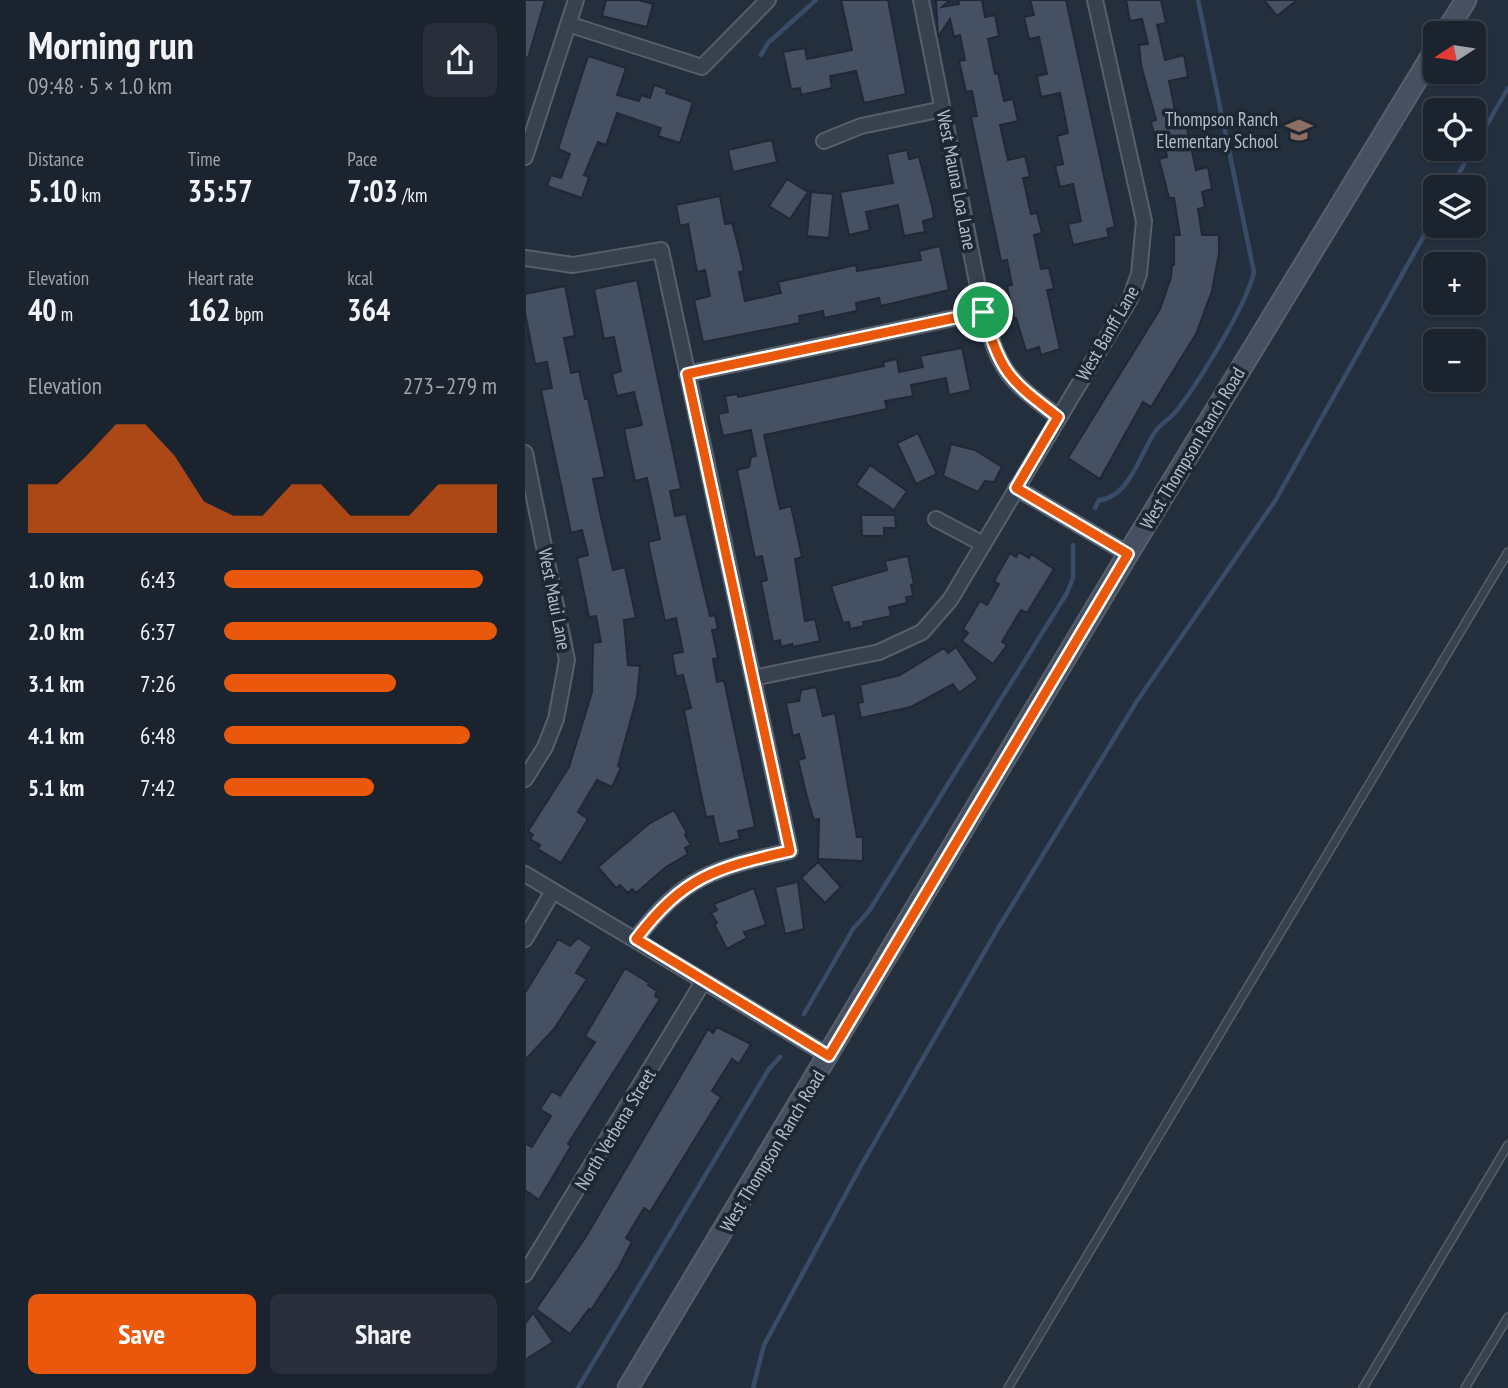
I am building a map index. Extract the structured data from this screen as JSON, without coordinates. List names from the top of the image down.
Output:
{
  "streets": {
    "main road": ["West Thompson Ranch Road"],
    "street": [
      "West Mauna Loa Lane",
      "West Banff Lane",
      "West Maui Lane",
      "North Verbena Street"
    ]
  },
  "crossings": [
    ["West Mauna Loa Lane", "West Banff Lane"]
  ],
  "places": {
    "school or university": ["Thompson Ranch Elementary School"]
  },
  "north": "left",
  "page": {
    "heading": ["Morning run", "09:48 · 5 × 1.0 km"],
    "map_buttons": ["+", "−"],
    "stats": [
      ["Distance", "5.10 km"],
      ["Time", "35:57"],
      ["Pace", "7:03 /km"],
      ["Elevation", "40 m"],
      ["Heart rate", "162 bpm"],
      ["kcal", "364"]
    ],
    "chart": ["Elevation", "273–279 m"],
    "list": [
      {
        "name": "1.0 km",
        "note": "6:43"
      },
      {
        "name": "2.0 km",
        "note": "6:37"
      },
      {
        "name": "3.1 km",
        "note": "7:26"
      },
      {
        "name": "4.1 km",
        "note": "6:48"
      },
      {
        "name": "5.1 km",
        "note": "7:42"
      }
    ],
    "buttons": ["Save", "Share"]
  }
}
